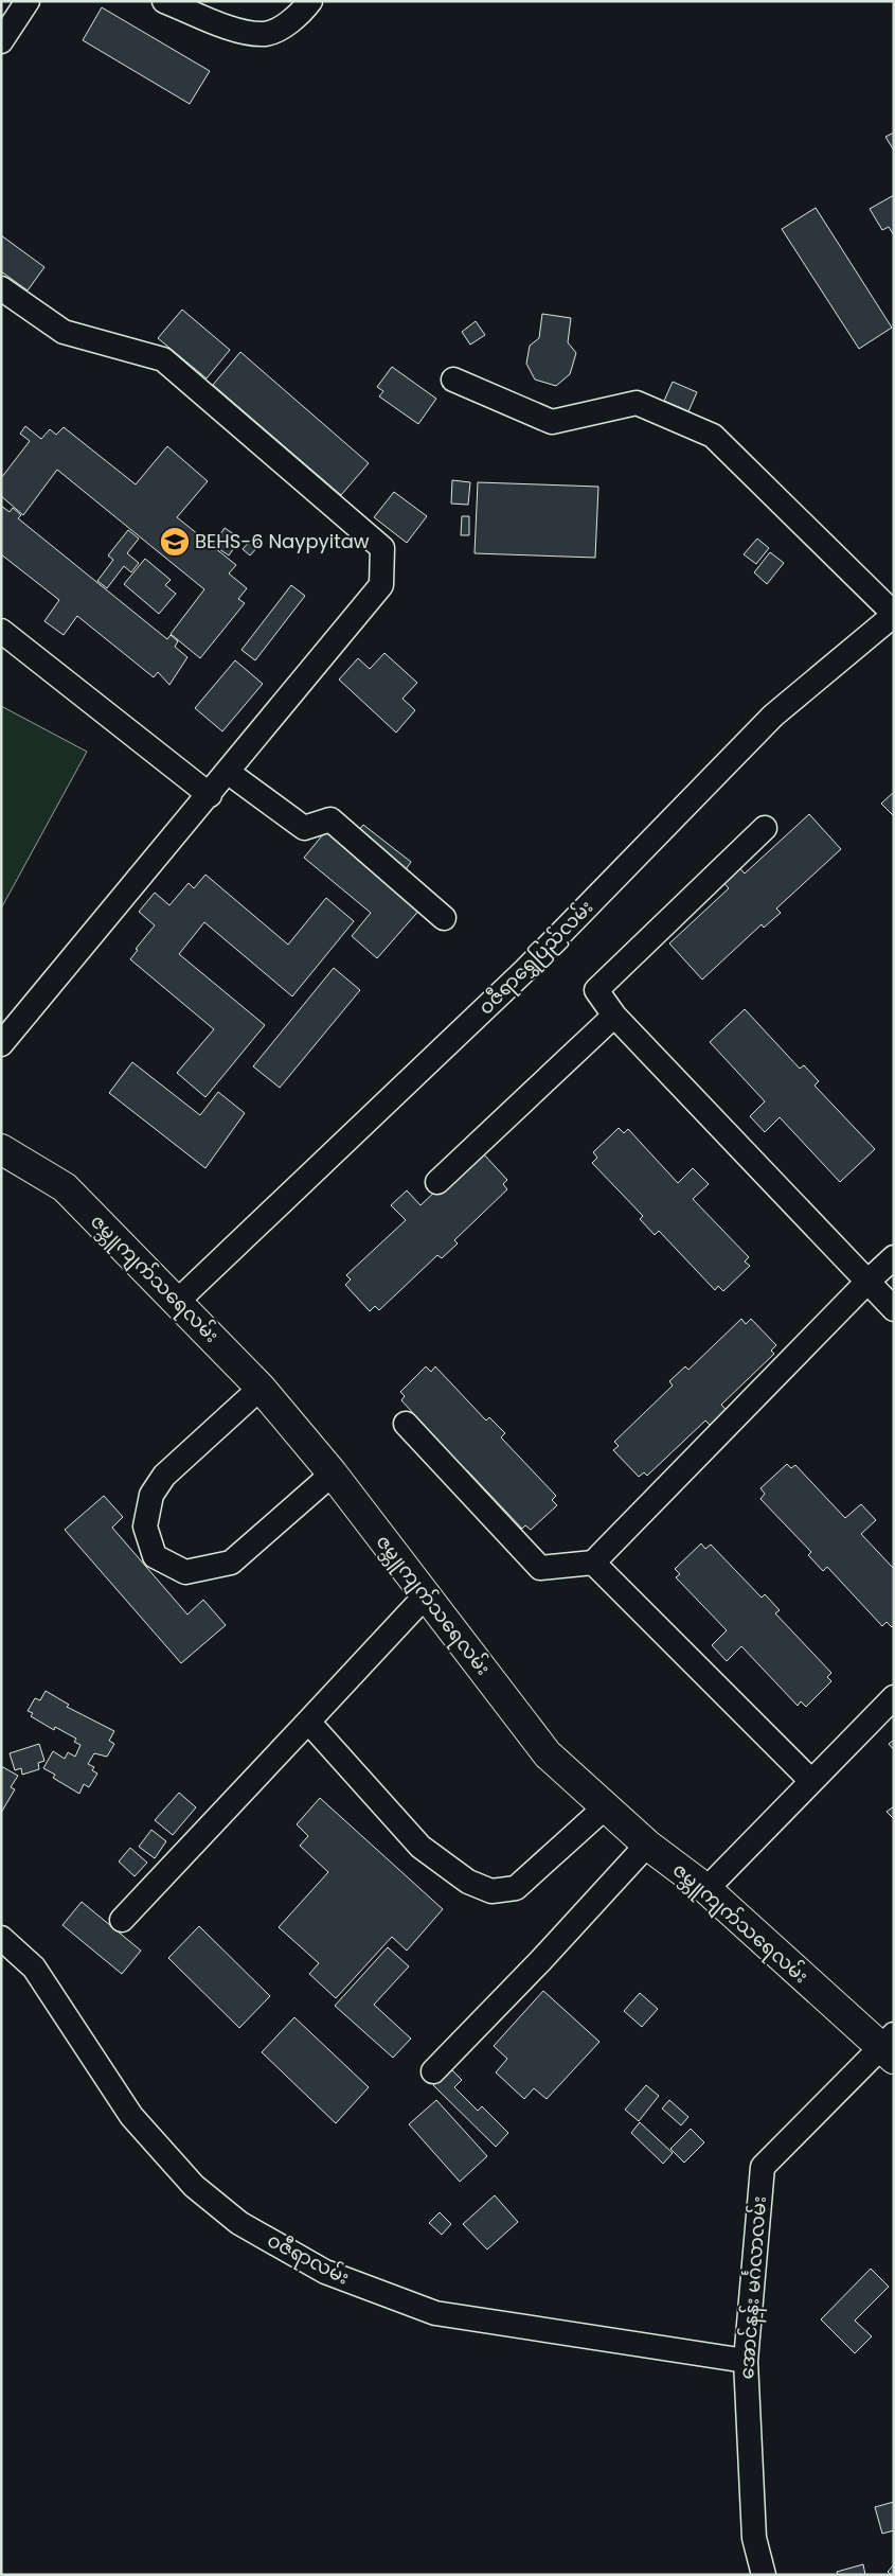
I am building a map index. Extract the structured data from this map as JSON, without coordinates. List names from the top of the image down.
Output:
{
  "streets": {
    "main road": ["ဇမ္ဘူကျက်သရေလမ်း"],
    "street": ["ဝဇီရာရွှေပြည်လမ်း", "ဝဇီရာလမ်း", "အောင်နန်း မင်္ဂလာလမ်း"]
  },
  "crossings": [
    ["ဝဇီရာရွှေပြည်လမ်း", "ဇမ္ဘူကျက်သရေလမ်း"],
    ["ဇမ္ဘူကျက်သရေလမ်း", "အောင်နန်း မင်္ဂလာလမ်း"],
    ["ဝဇီရာလမ်း", "အောင်နန်း မင်္ဂလာလမ်း"]
  ],
  "places": {
    "school or university": ["BEHS-6 Naypyitaw"]
  }
}
